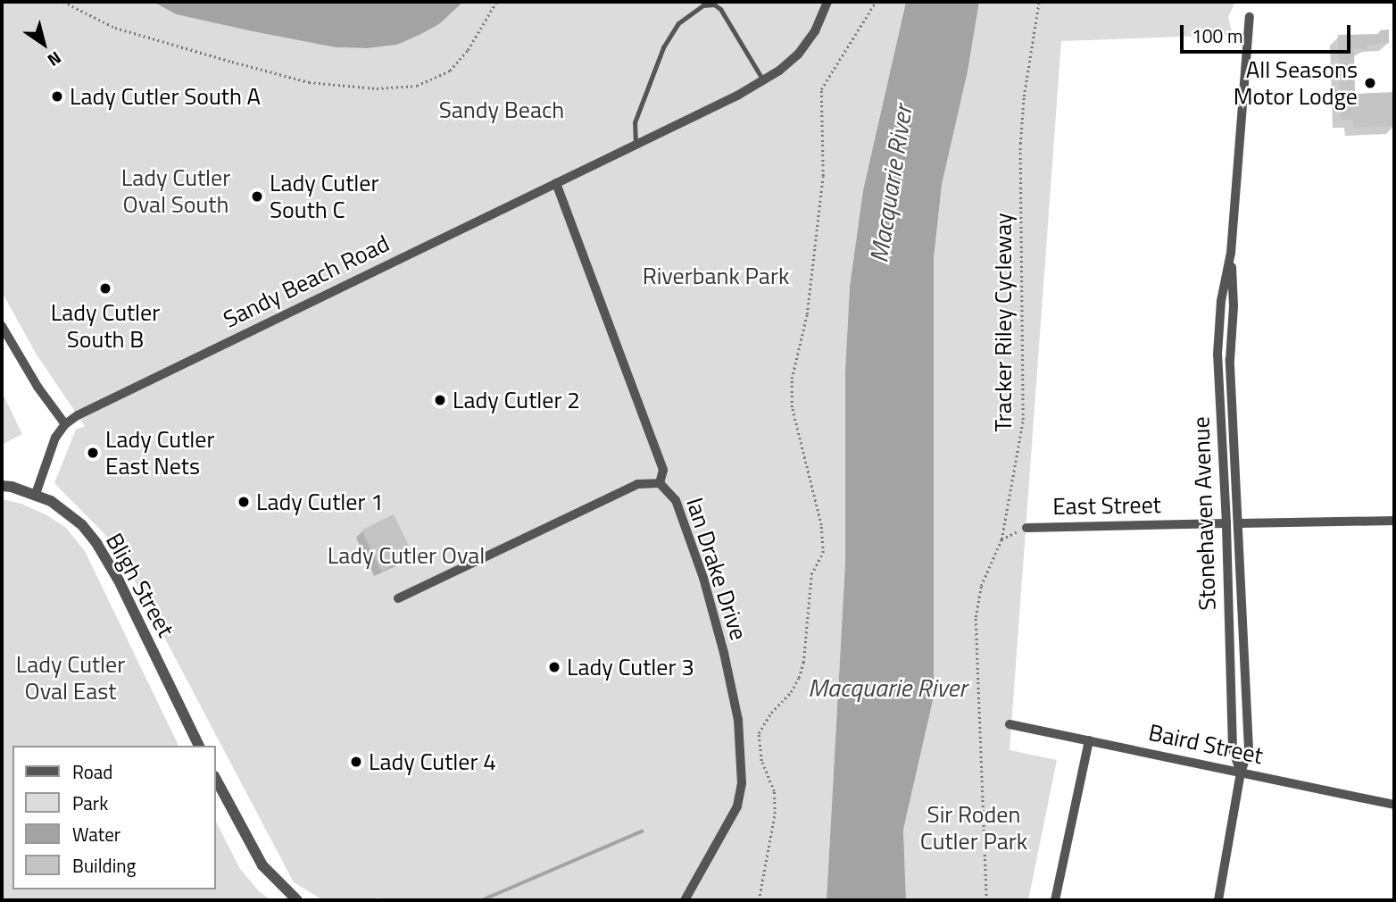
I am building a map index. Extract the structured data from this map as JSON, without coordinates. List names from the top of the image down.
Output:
{
  "streets": {
    "street": [
      "Sandy Beach Road",
      "East Street",
      "Stonehaven Avenue",
      "Ian Drake Drive",
      "Bligh Street",
      "Baird Street"
    ],
    "path": ["Tracker Riley Cycleway"]
  },
  "crossings": [
    ["Sandy Beach Road", "Ian Drake Drive"],
    ["Sandy Beach Road", "Bligh Street"],
    ["East Street", "Stonehaven Avenue"],
    ["Stonehaven Avenue", "Baird Street"]
  ],
  "water": ["Macquarie River"],
  "parks": [
    "Sandy Beach",
    "Lady Cutler Oval South",
    "Riverbank Park",
    "Lady Cutler Oval",
    "Lady Cutler Oval East",
    "Sir Roden Cutler Park"
  ],
  "places": [
    "All Seasons Motor Lodge",
    "Lady Cutler South A",
    "Lady Cutler South C",
    "Lady Cutler South B",
    "Lady Cutler 2",
    "Lady Cutler East Nets",
    "Lady Cutler 1",
    "Lady Cutler 3",
    "Lady Cutler 4"
  ],
  "legend": [
    "Road",
    "Park",
    "Water",
    "Building"
  ],
  "scale_bar": "100 m",
  "north": "bottom right"
}
